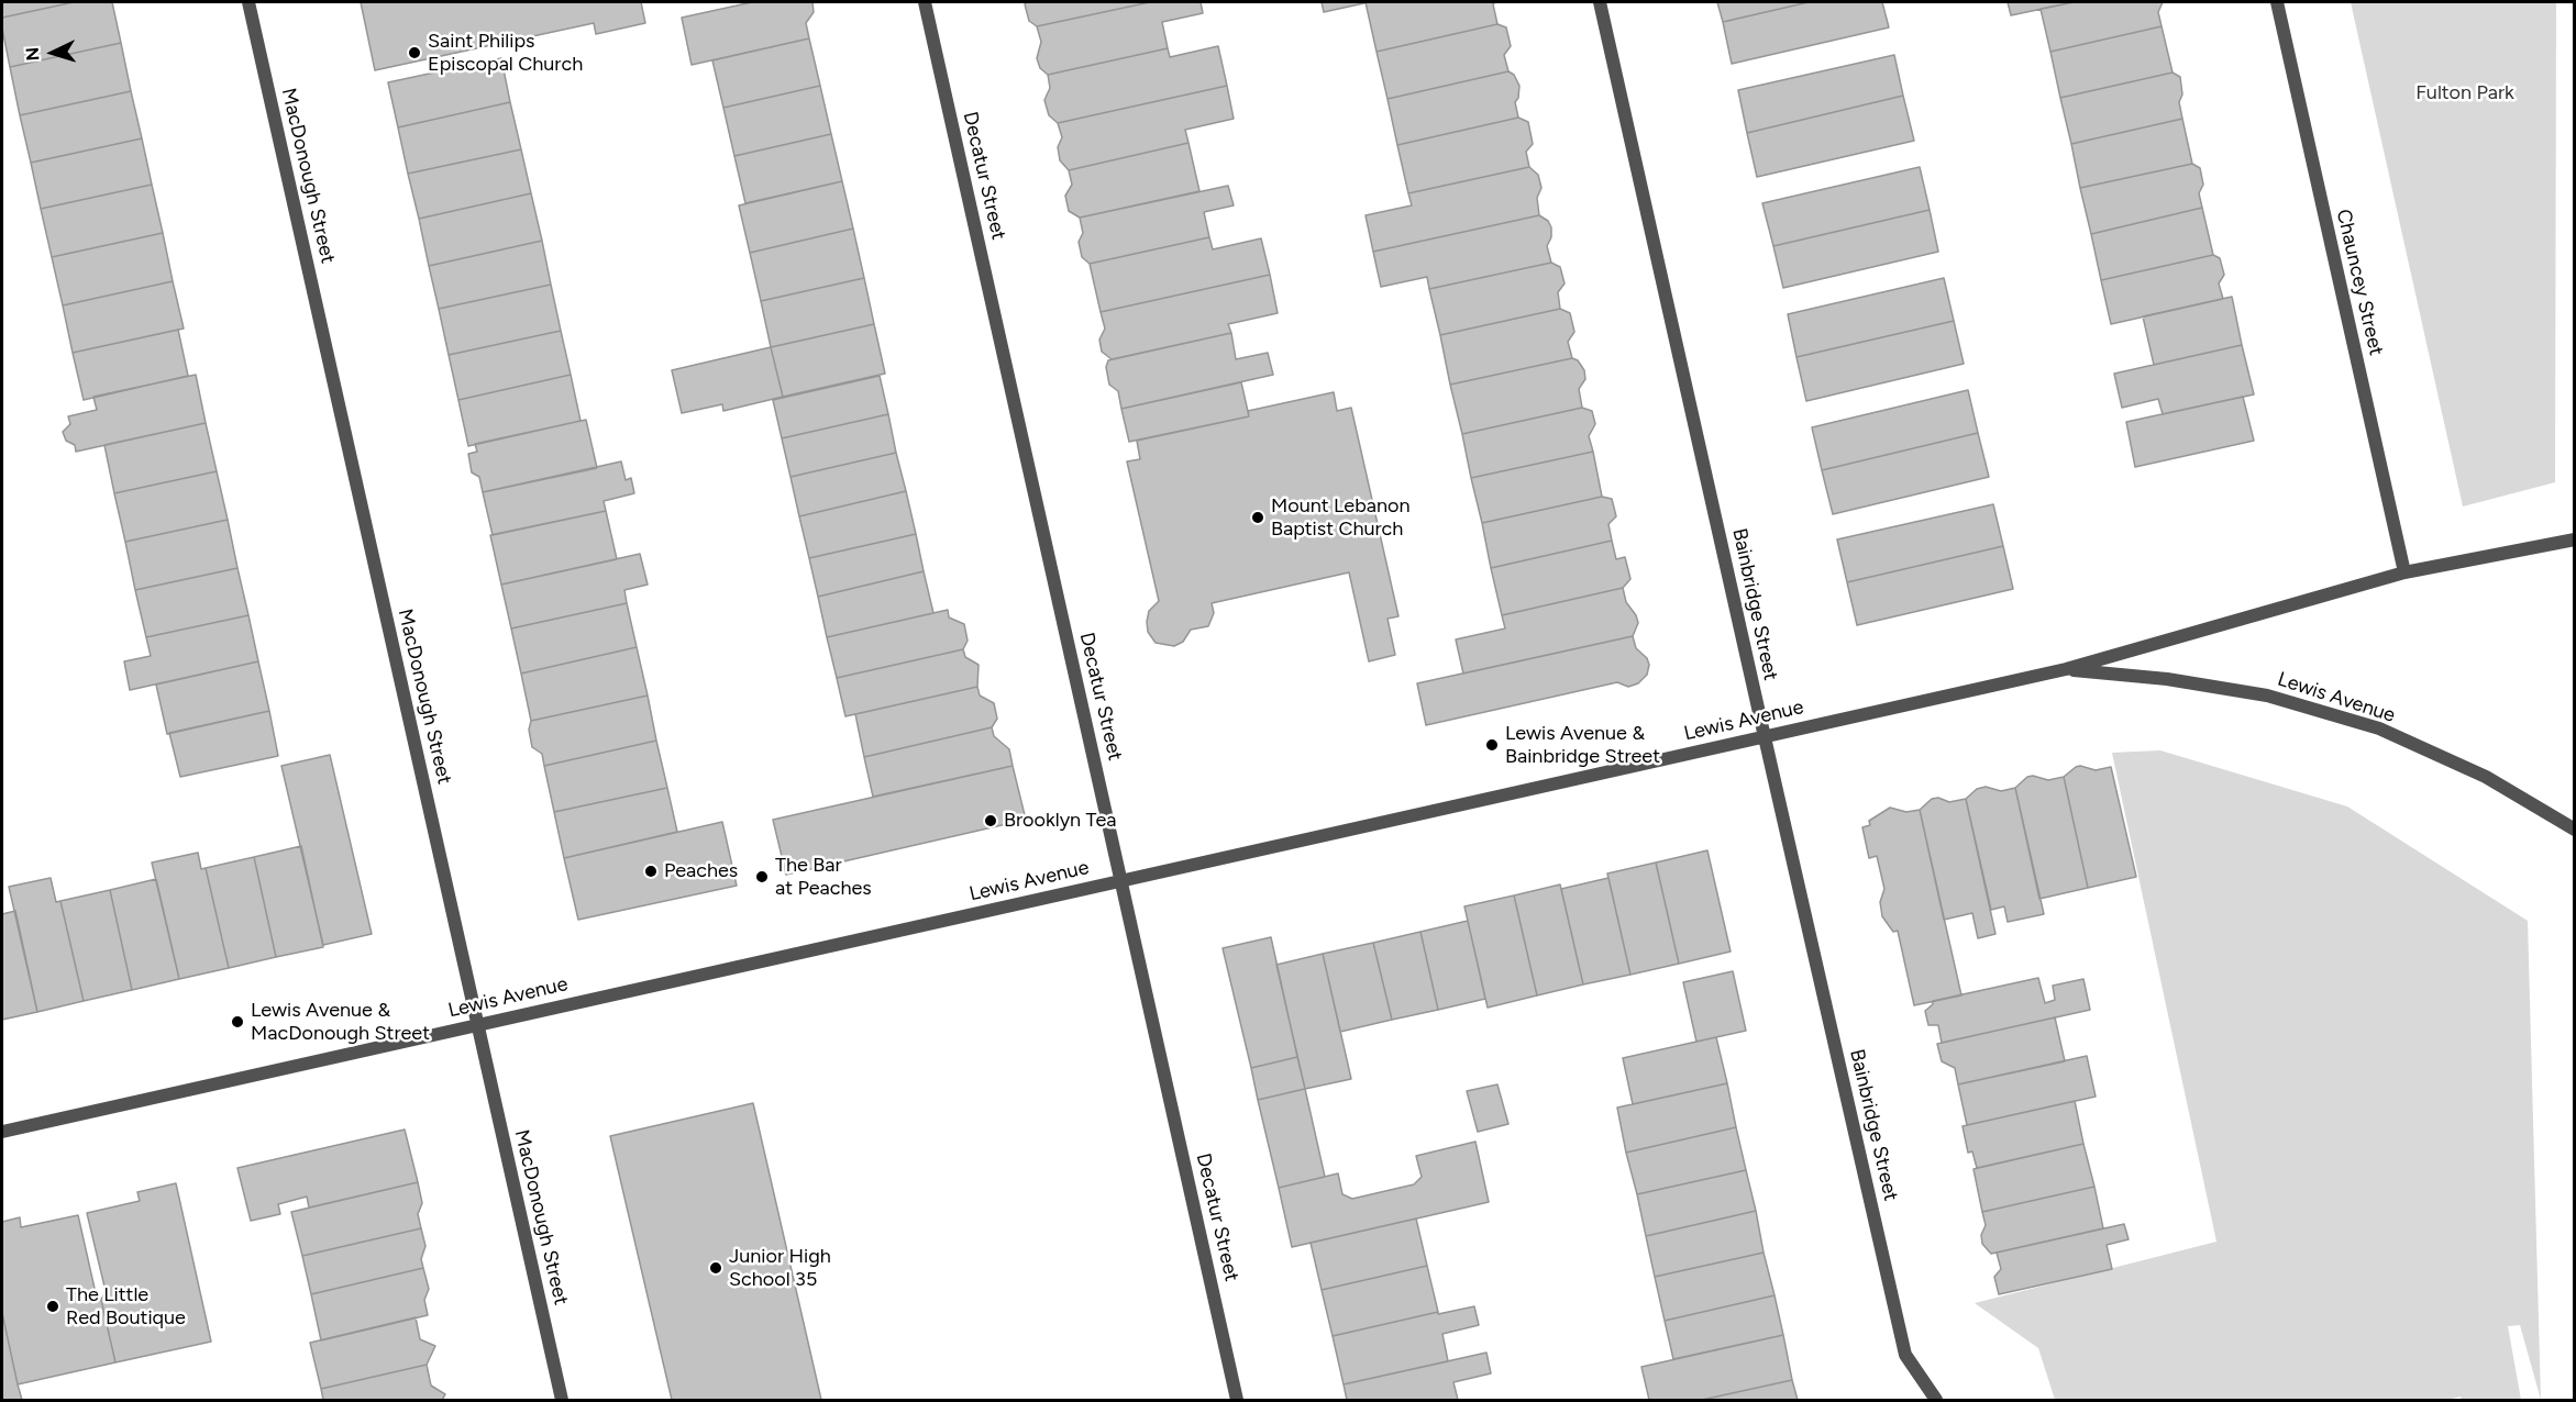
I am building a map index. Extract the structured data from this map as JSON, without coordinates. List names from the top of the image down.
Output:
{
  "streets": {
    "street": [
      "MacDonough Street",
      "Decatur Street",
      "Chauncey Street",
      "Bainbridge Street",
      "Lewis Avenue"
    ]
  },
  "crossings": [
    ["MacDonough Street", "Lewis Avenue"],
    ["Decatur Street", "Lewis Avenue"],
    ["Chauncey Street", "Lewis Avenue"],
    ["Bainbridge Street", "Lewis Avenue"]
  ],
  "parks": ["Fulton Park"],
  "places": [
    "Saint Philips Episcopal Church",
    "Mount Lebanon Baptist Church",
    "Lewis Avenue & Bainbridge Street",
    "Brooklyn Tea",
    "Peaches",
    "The Bar at Peaches",
    "Lewis Avenue & MacDonough Street",
    "Junior High School 35",
    "The Little Red Boutique"
  ],
  "north": "left"
}
